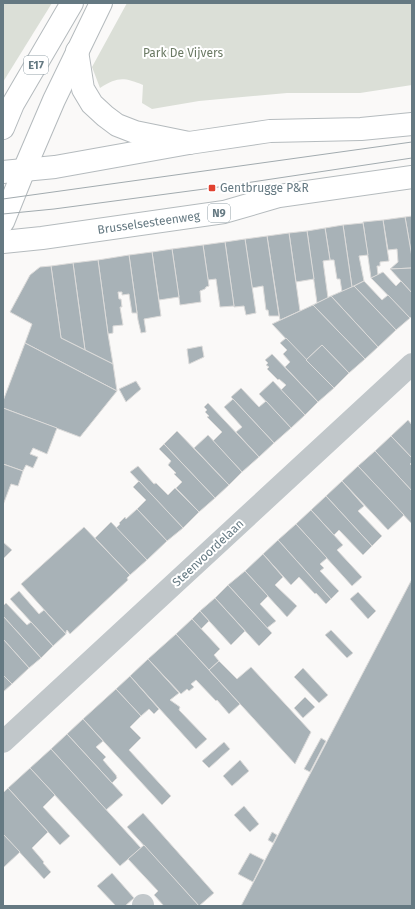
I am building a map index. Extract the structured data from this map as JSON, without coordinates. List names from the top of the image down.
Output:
{
  "streets": {
    "main road": ["E17", "N9", "Brusselsesteenweg"],
    "street": ["Steenvoordelaan"]
  },
  "parks": ["Park De Vijvers"],
  "places": {
    "transit": ["Gentbrugge P&R"]
  }
}
